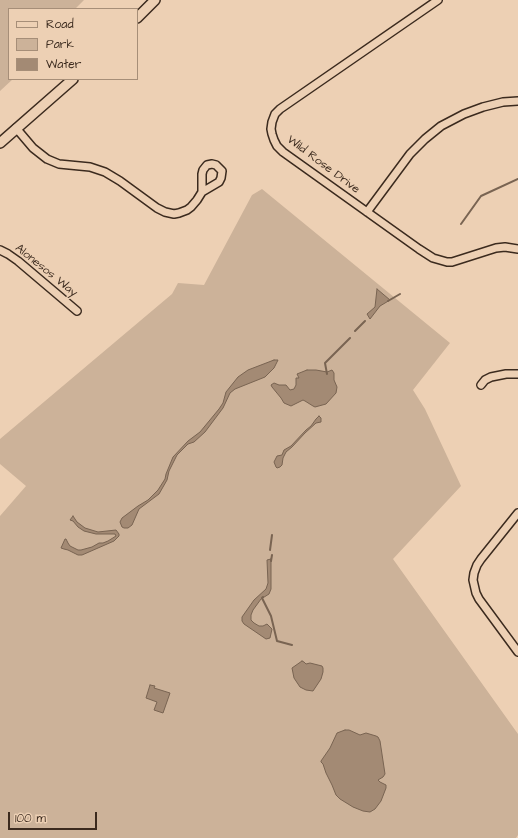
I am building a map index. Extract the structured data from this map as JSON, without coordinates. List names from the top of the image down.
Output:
{
  "streets": {
    "street": ["Wild Rose Drive", "Alonesos Way"]
  },
  "legend": ["Road", "Park", "Water"],
  "scale_bar": "100 m"
}
